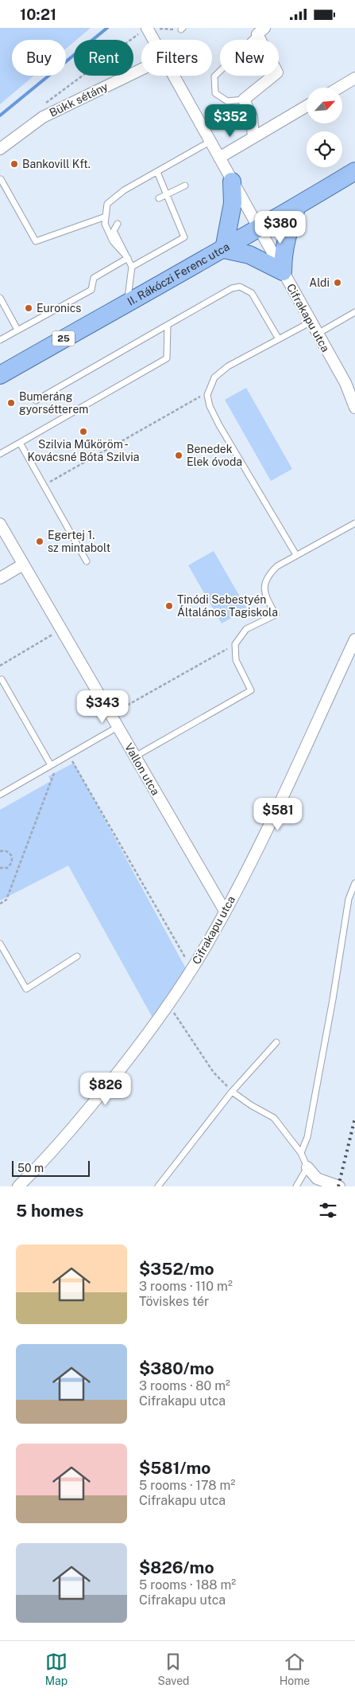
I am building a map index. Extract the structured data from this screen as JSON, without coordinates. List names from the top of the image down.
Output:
{
  "streets": {
    "main road": ["II. Rákóczi Ferenc utca", "25"],
    "street": ["Bükk sétány", "Cifrakapu utca", "Vallon utca"]
  },
  "crossings": [
    ["II. Rákóczi Ferenc utca", "Cifrakapu utca"],
    ["Cifrakapu utca", "Vallon utca"]
  ],
  "places": [
    "Bankovill Kft.",
    "Aldi",
    "Euronics",
    "Bumeráng gyorsétterem",
    "Szilvia Műköröm - Kovácsné Bóta Szilvia",
    "Benedek Elek óvoda",
    "Egertej 1. sz mintabolt",
    "Tinódi Sebestyén Általános Tagiskola"
  ],
  "scale_bar": "50 m",
  "north": "top right",
  "page": {
    "status": "10:21",
    "chip": [
      "Buy",
      "Rent",
      "Filters",
      "New"
    ],
    "price": [
      "$352",
      "$380",
      "$343",
      "$581",
      "$826"
    ],
    "scale": "50 m",
    "heading": "5 homes",
    "list": [
      {
        "name": "$352/mo",
        "note": "3 rooms · 110 m² · Töviskes tér"
      },
      {
        "name": "$380/mo",
        "note": "3 rooms · 80 m² · Cifrakapu utca"
      },
      {
        "name": "$581/mo",
        "note": "5 rooms · 178 m² · Cifrakapu utca"
      },
      {
        "name": "$826/mo",
        "note": "5 rooms · 188 m² · Cifrakapu utca"
      }
    ],
    "tabs": ["Map", "Saved", "Home"]
  }
}
